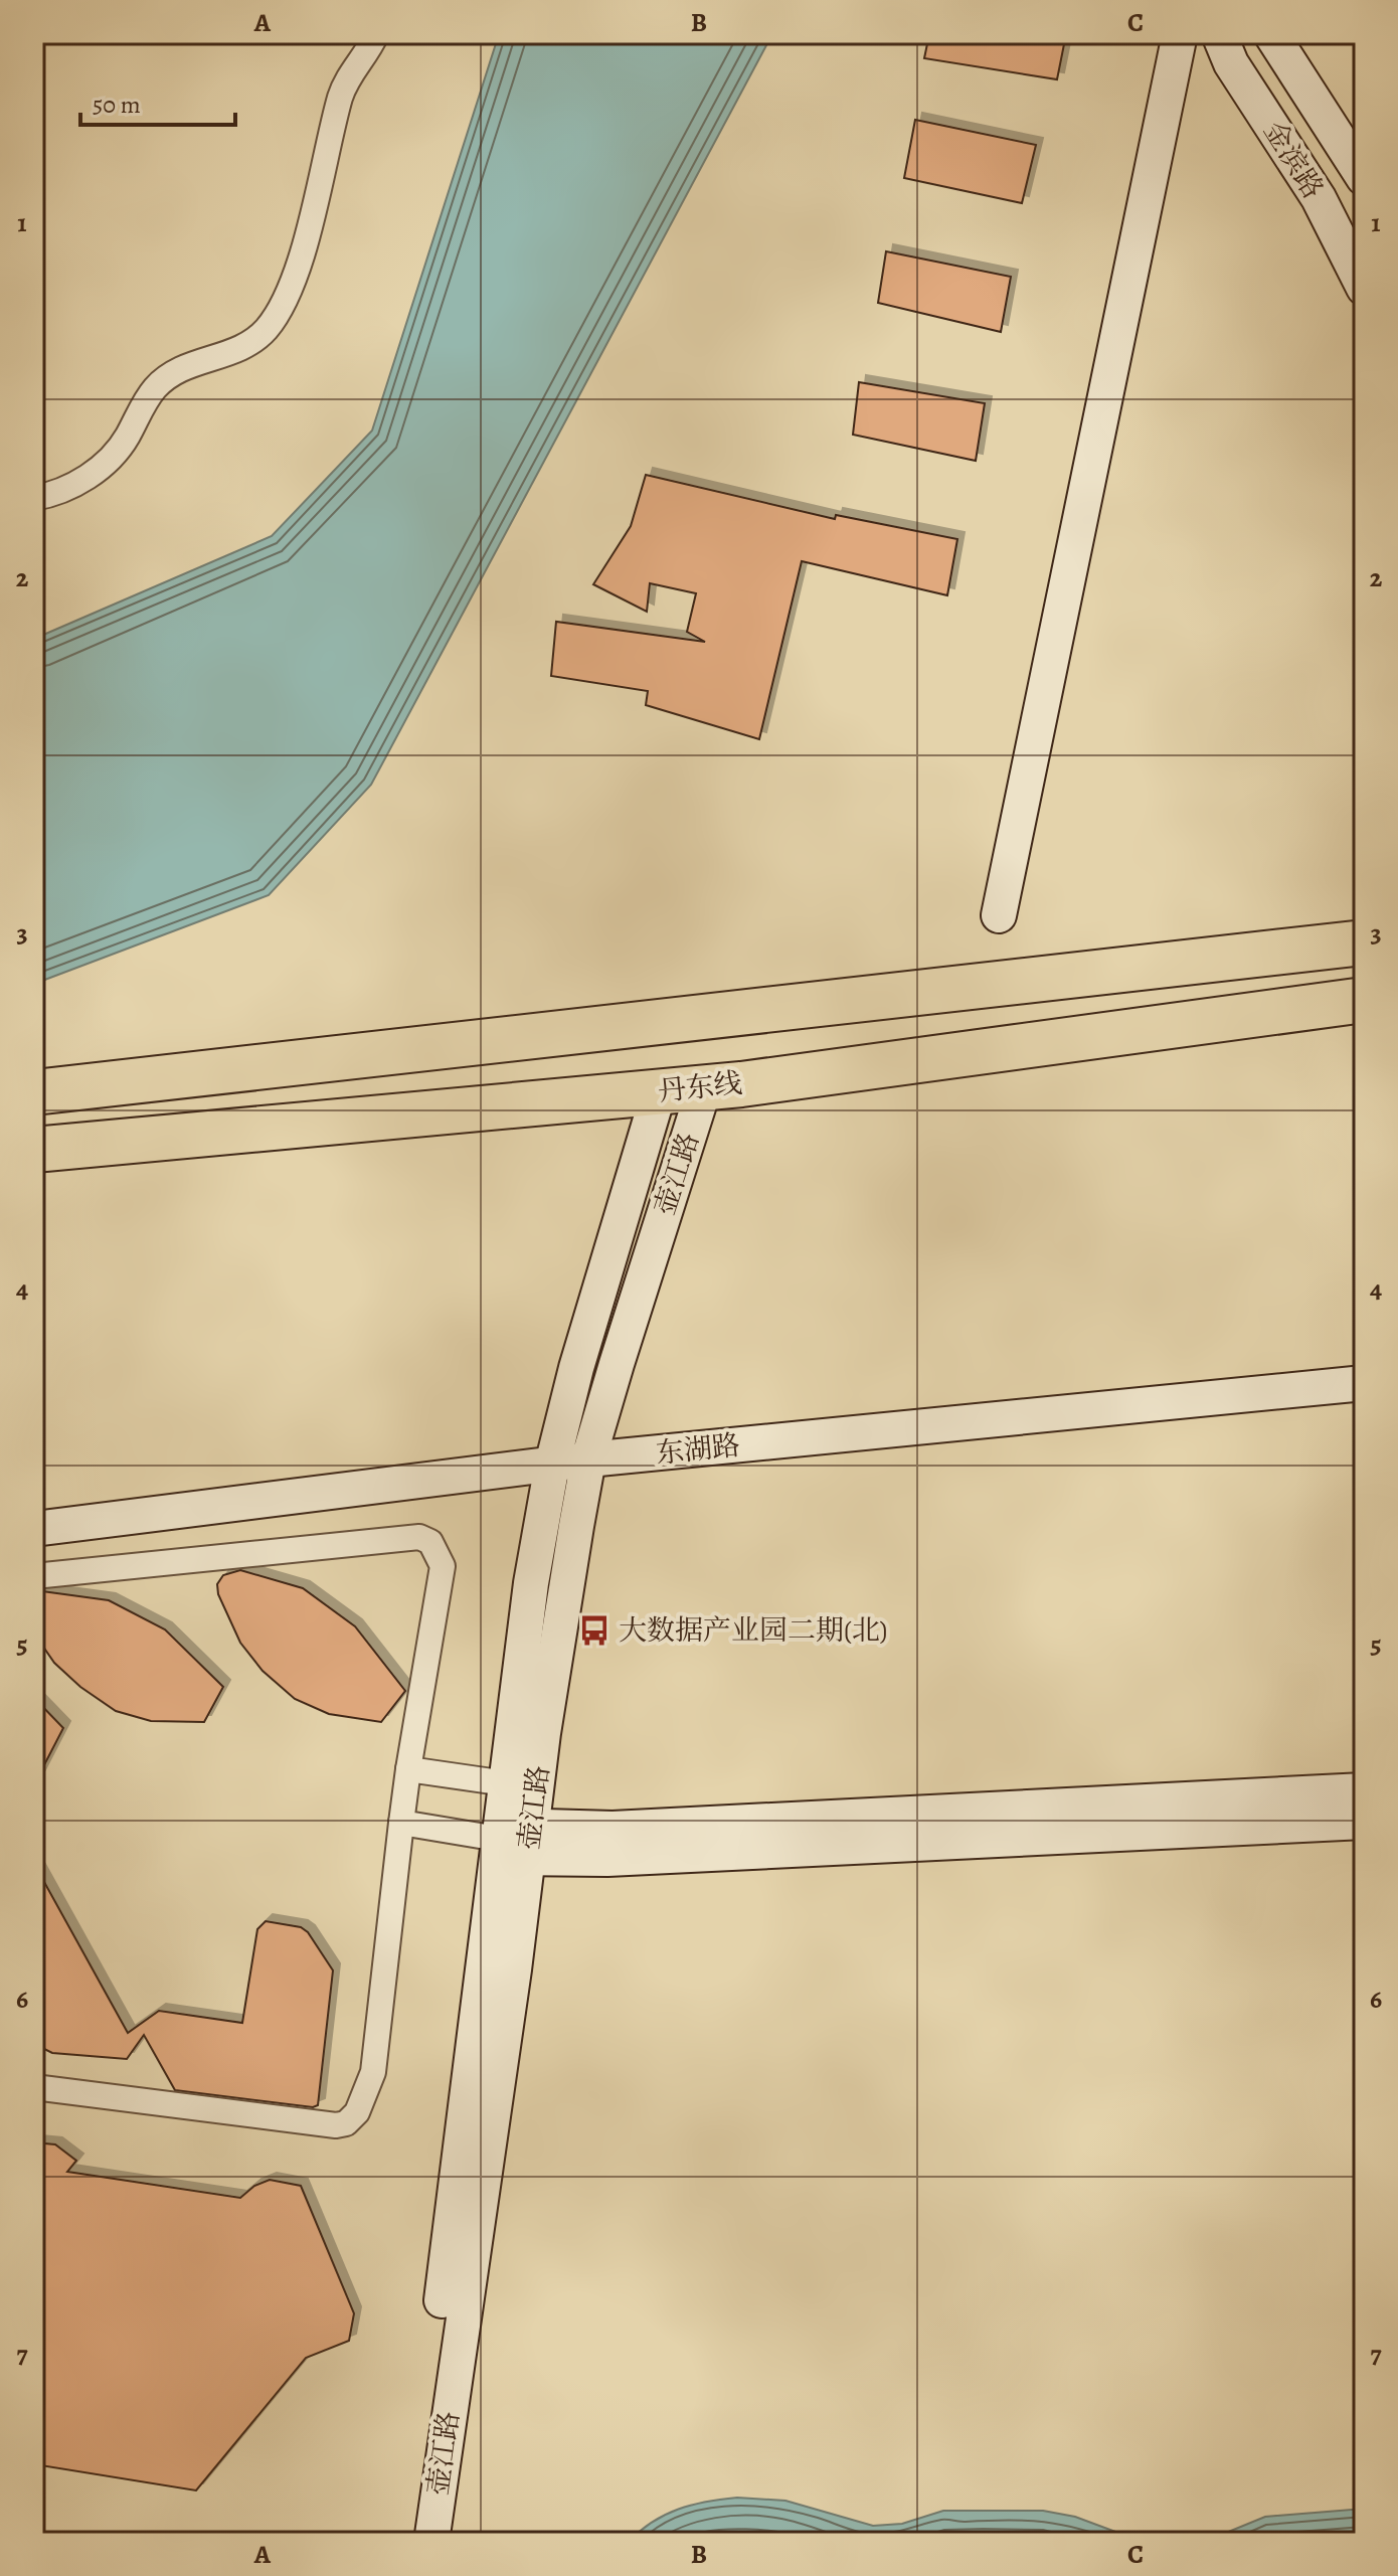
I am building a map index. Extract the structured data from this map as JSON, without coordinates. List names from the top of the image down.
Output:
{
  "streets": {
    "highway": ["丹东线"],
    "main road": ["金滨路", "壶江路", "东湖路"]
  },
  "crossings": [
    ["丹东线", "壶江路"],
    ["壶江路", "东湖路"]
  ],
  "places": {
    "bus stop": ["大数据产业园二期(北)"]
  },
  "scale_bar": "50 m",
  "grid": {
    "columns": ["A", "B", "C"],
    "rows": [
      "1",
      "2",
      "3",
      "4",
      "5",
      "6",
      "7"
    ]
  }
}
